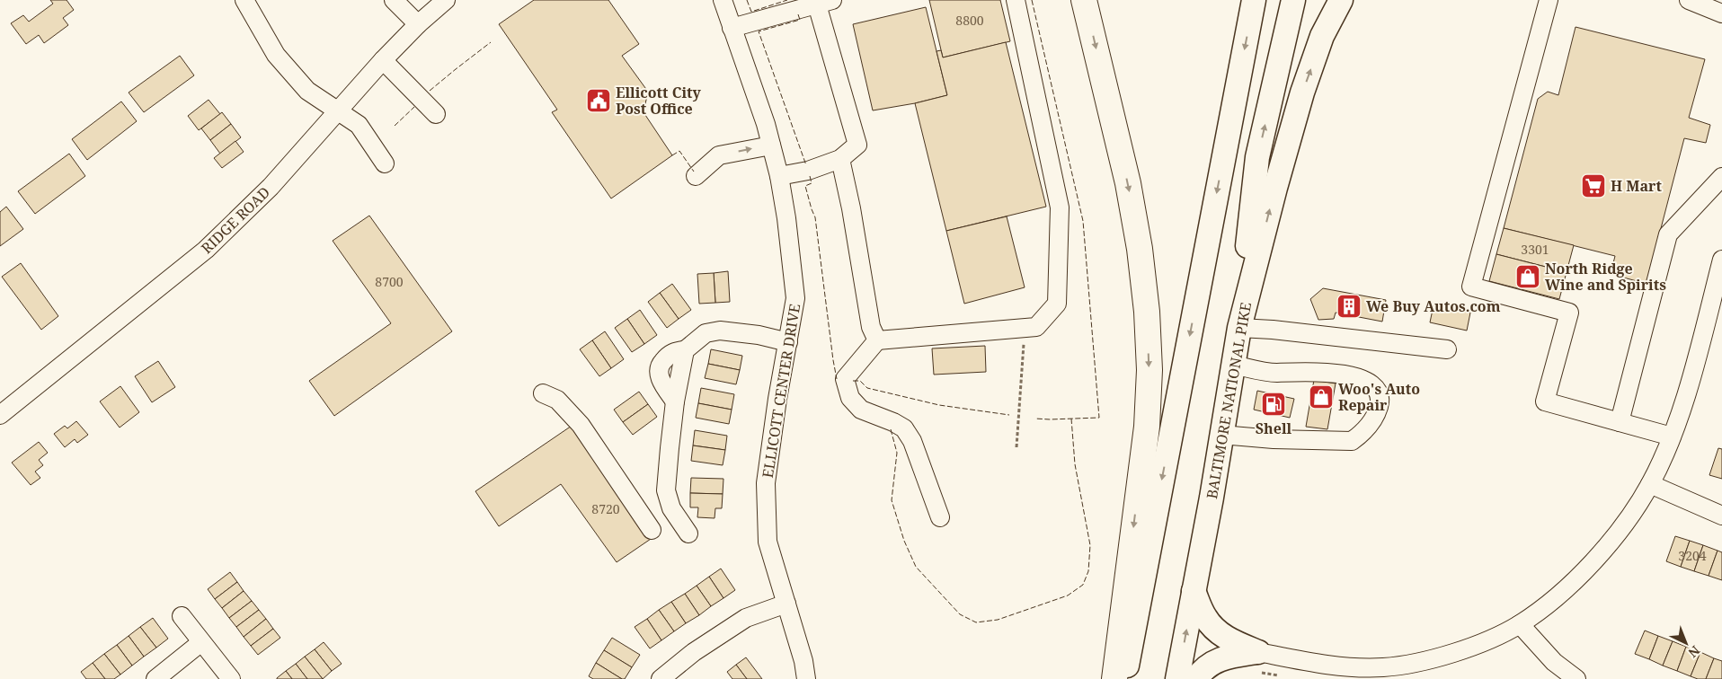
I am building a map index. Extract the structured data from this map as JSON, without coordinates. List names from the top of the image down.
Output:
{
  "streets": {
    "main road": ["BALTIMORE NATIONAL PIKE"],
    "street": ["RIDGE ROAD", "ELLICOTT CENTER DRIVE"]
  },
  "places": {
    "public building": ["Ellicott City Post Office"],
    "supermarket": ["H Mart"],
    "shop": ["North Ridge Wine and Spirits", "Woo's Auto Repair"],
    "building": ["We Buy Autos.com"],
    "fuel station": ["Shell"]
  },
  "house_numbers": [
    "8800",
    "3301",
    "8700",
    "8720",
    "3204"
  ],
  "north": "bottom right"
}
